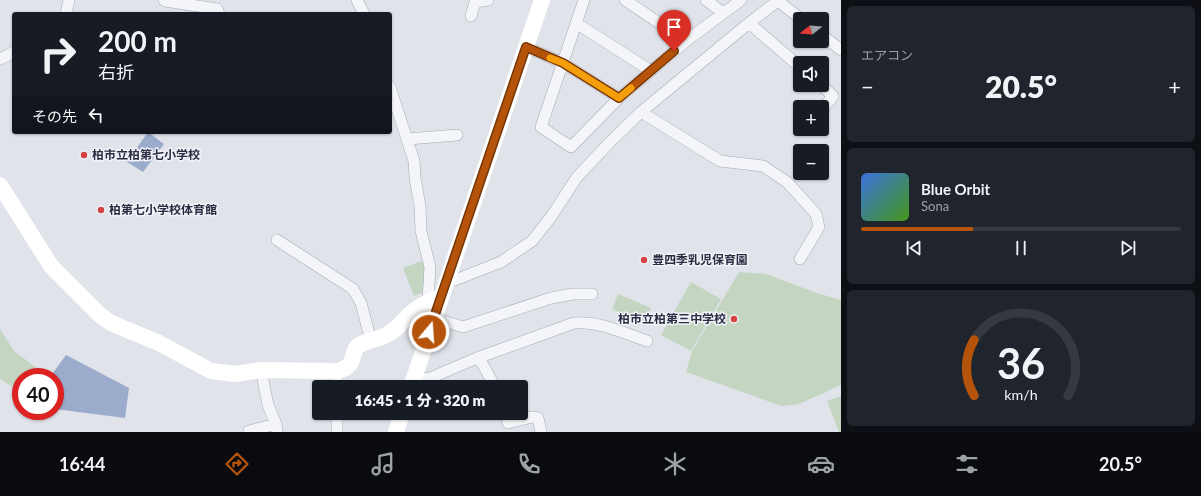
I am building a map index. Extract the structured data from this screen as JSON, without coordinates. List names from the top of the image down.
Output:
{
  "places": [
    "柏市立柏第七小学校",
    "柏第七小学校体育館",
    "豊四季乳児保育園",
    "柏市立柏第三中学校"
  ],
  "north": "left",
  "page": {
    "tile": "エアコン",
    "map_buttons": ["+", "−"],
    "turn": ["200 m", "右折"],
    "heat": ["−", "20.5°", "+"],
    "then": "その先",
    "song": ["Blue Orbit", "Sona"],
    "limit": "40",
    "trip": "16:45 · 1 分 · 320 m",
    "tabs": ["16:44", "20.5°"],
    "gauge": ["36", "km/h"]
  }
}
